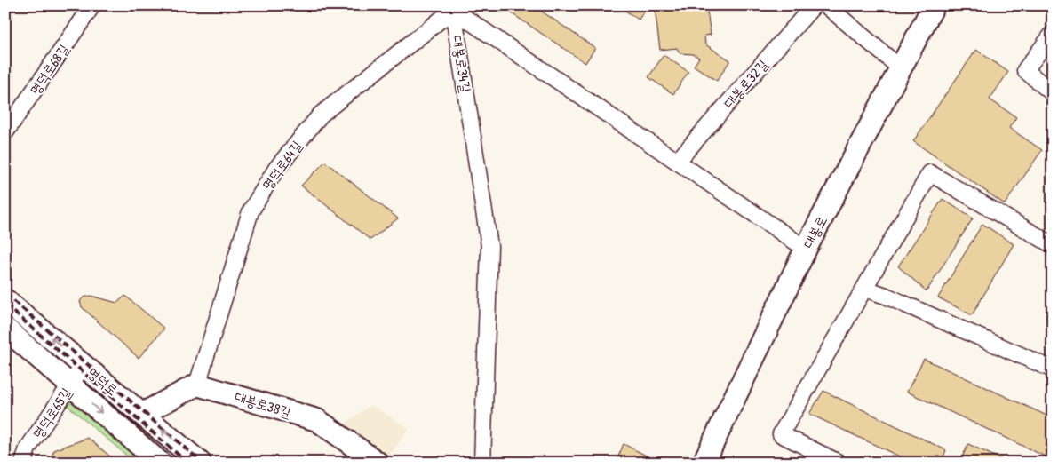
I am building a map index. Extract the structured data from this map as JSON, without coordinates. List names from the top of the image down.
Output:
{
  "streets": {
    "street": [
      "대봉로34길",
      "명덕로68길",
      "대봉로32길",
      "명덕로64길",
      "대봉로",
      "명덕로",
      "대봉로38길",
      "명덕로65길"
    ]
  },
  "crossings": [
    ["대봉로34길", "대봉로32길"],
    ["대봉로34길", "명덕로64길"],
    ["대봉로34길", "대봉로"],
    ["명덕로64길", "대봉로38길"],
    ["명덕로", "명덕로65길"]
  ]
}
